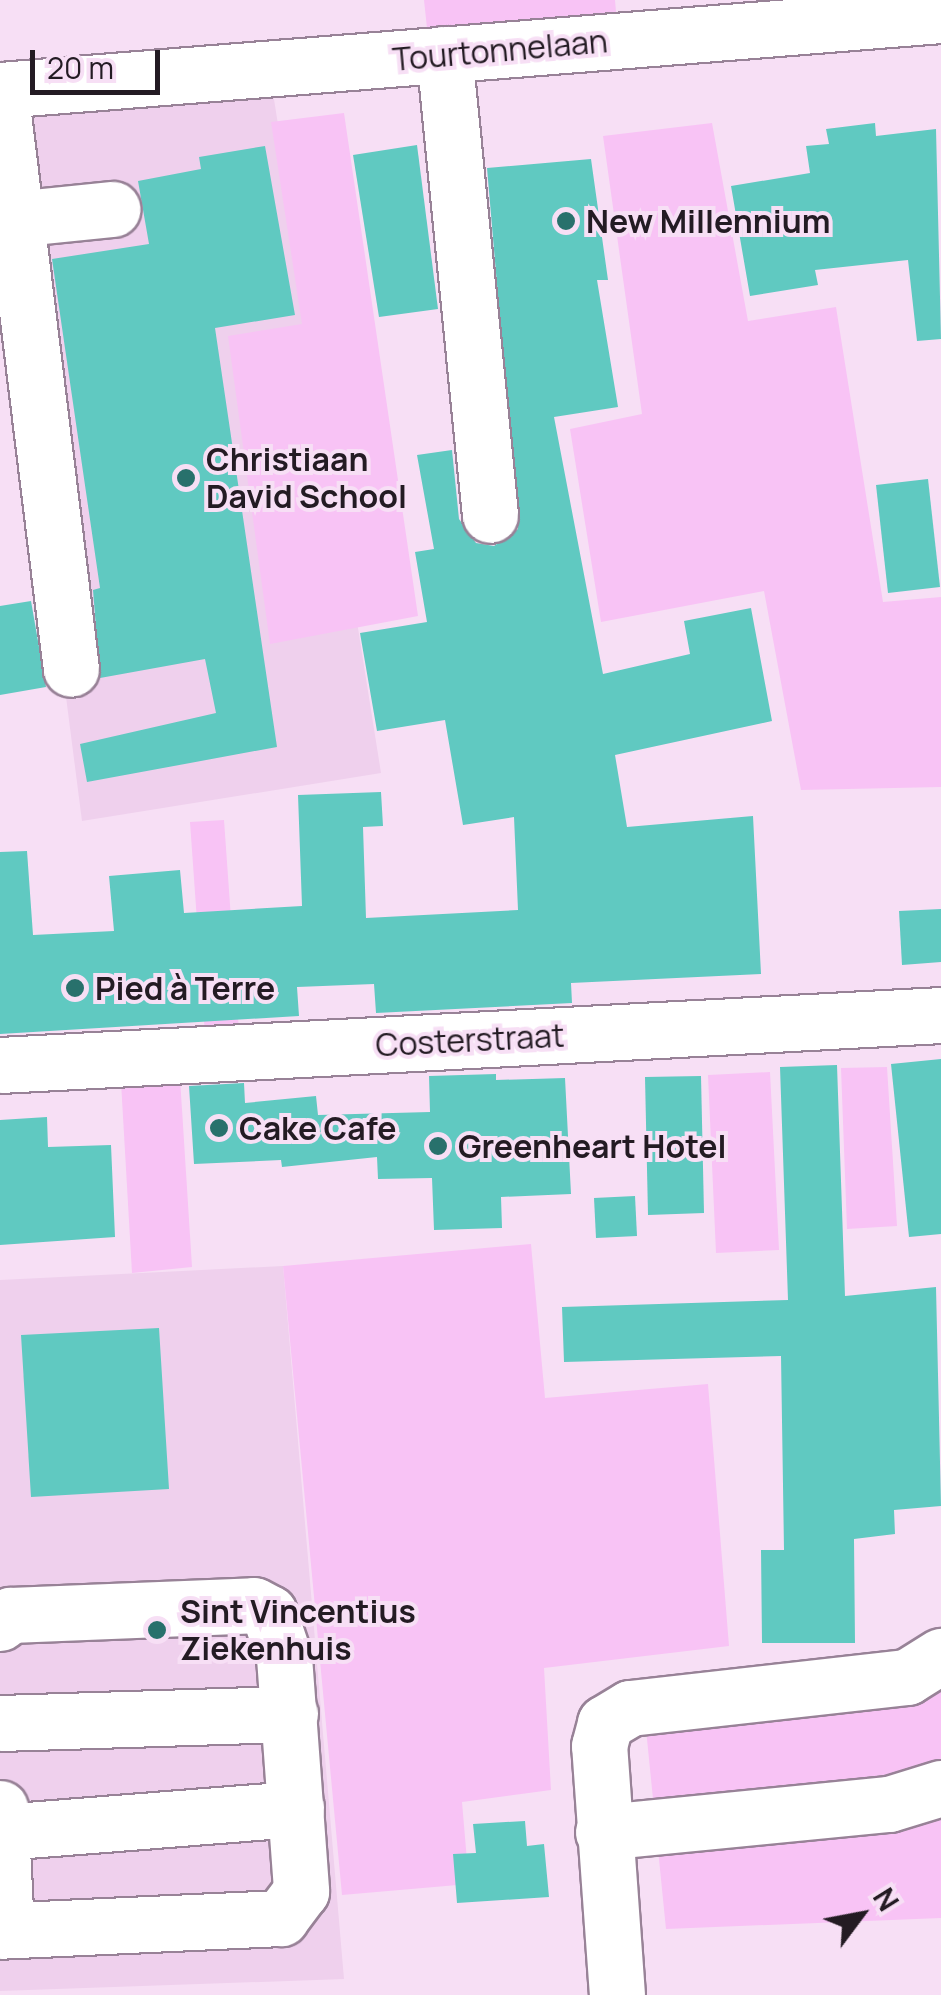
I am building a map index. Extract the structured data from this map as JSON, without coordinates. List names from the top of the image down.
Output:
{
  "streets": {
    "street": ["Tourtonnelaan", "Costerstraat"]
  },
  "places": [
    "New Millennium",
    "Christiaan David School",
    "Pied à Terre",
    "Cake Cafe",
    "Greenheart Hotel",
    "Sint Vincentius Ziekenhuis"
  ],
  "scale_bar": "20 m",
  "north": "top right"
}
